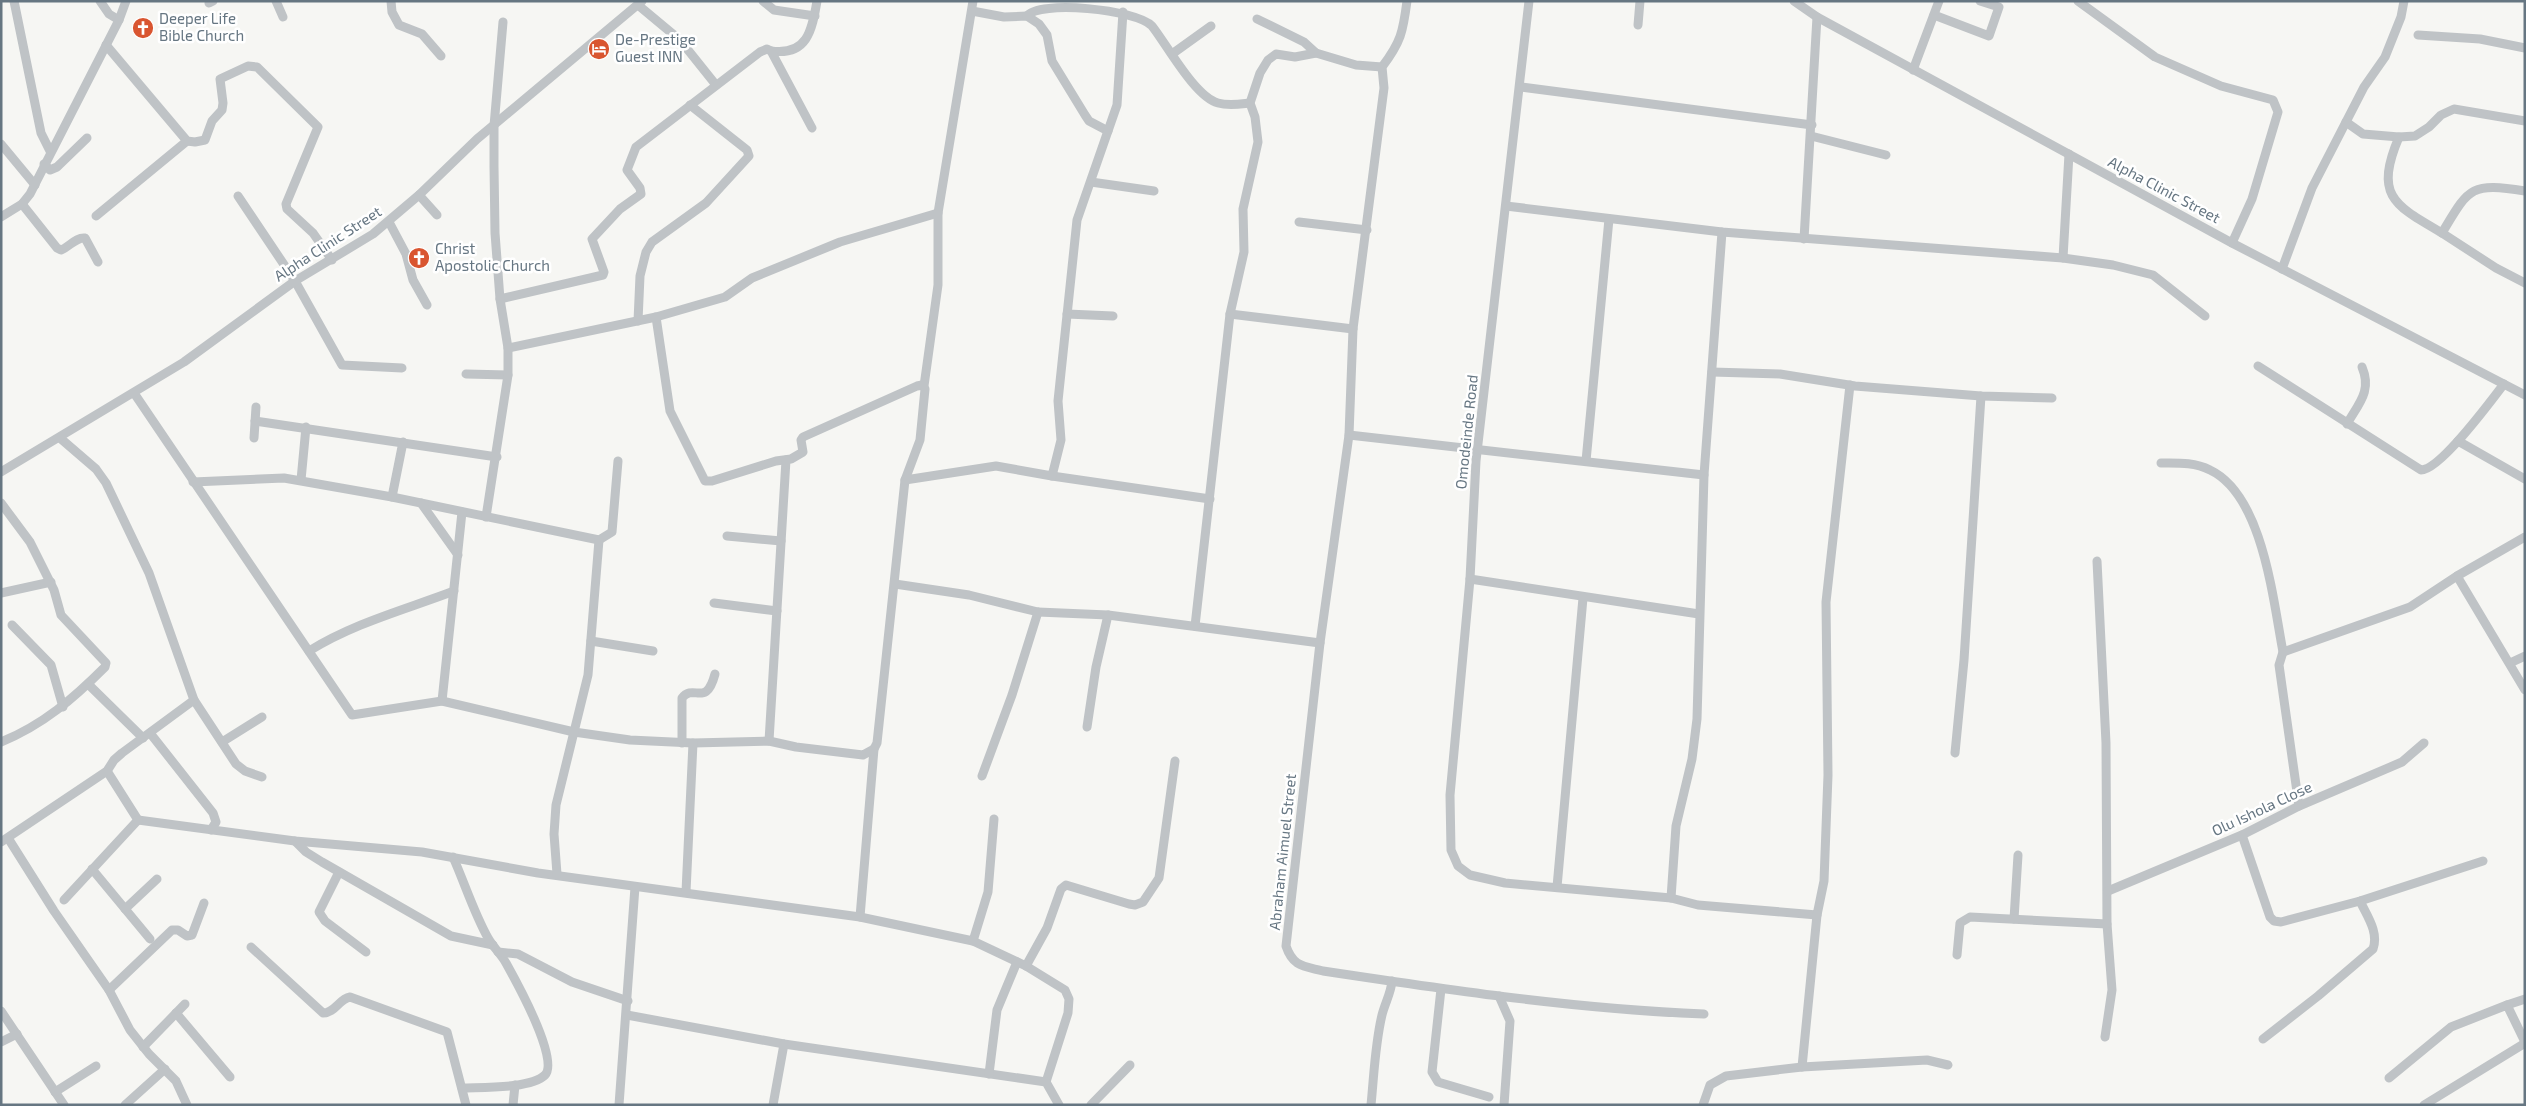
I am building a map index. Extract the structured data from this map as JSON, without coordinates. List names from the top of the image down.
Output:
{
  "streets": {
    "street": [
      "Alpha Clinic Street",
      "Omodeinde Road",
      "Olu Ishola Close",
      "Abraham Aimuel Street"
    ]
  },
  "places": {
    "church": ["Deeper Life Bible Church", "Christ Apostolic Church"],
    "hotel": ["De-Prestige Guest INN"]
  }
}
